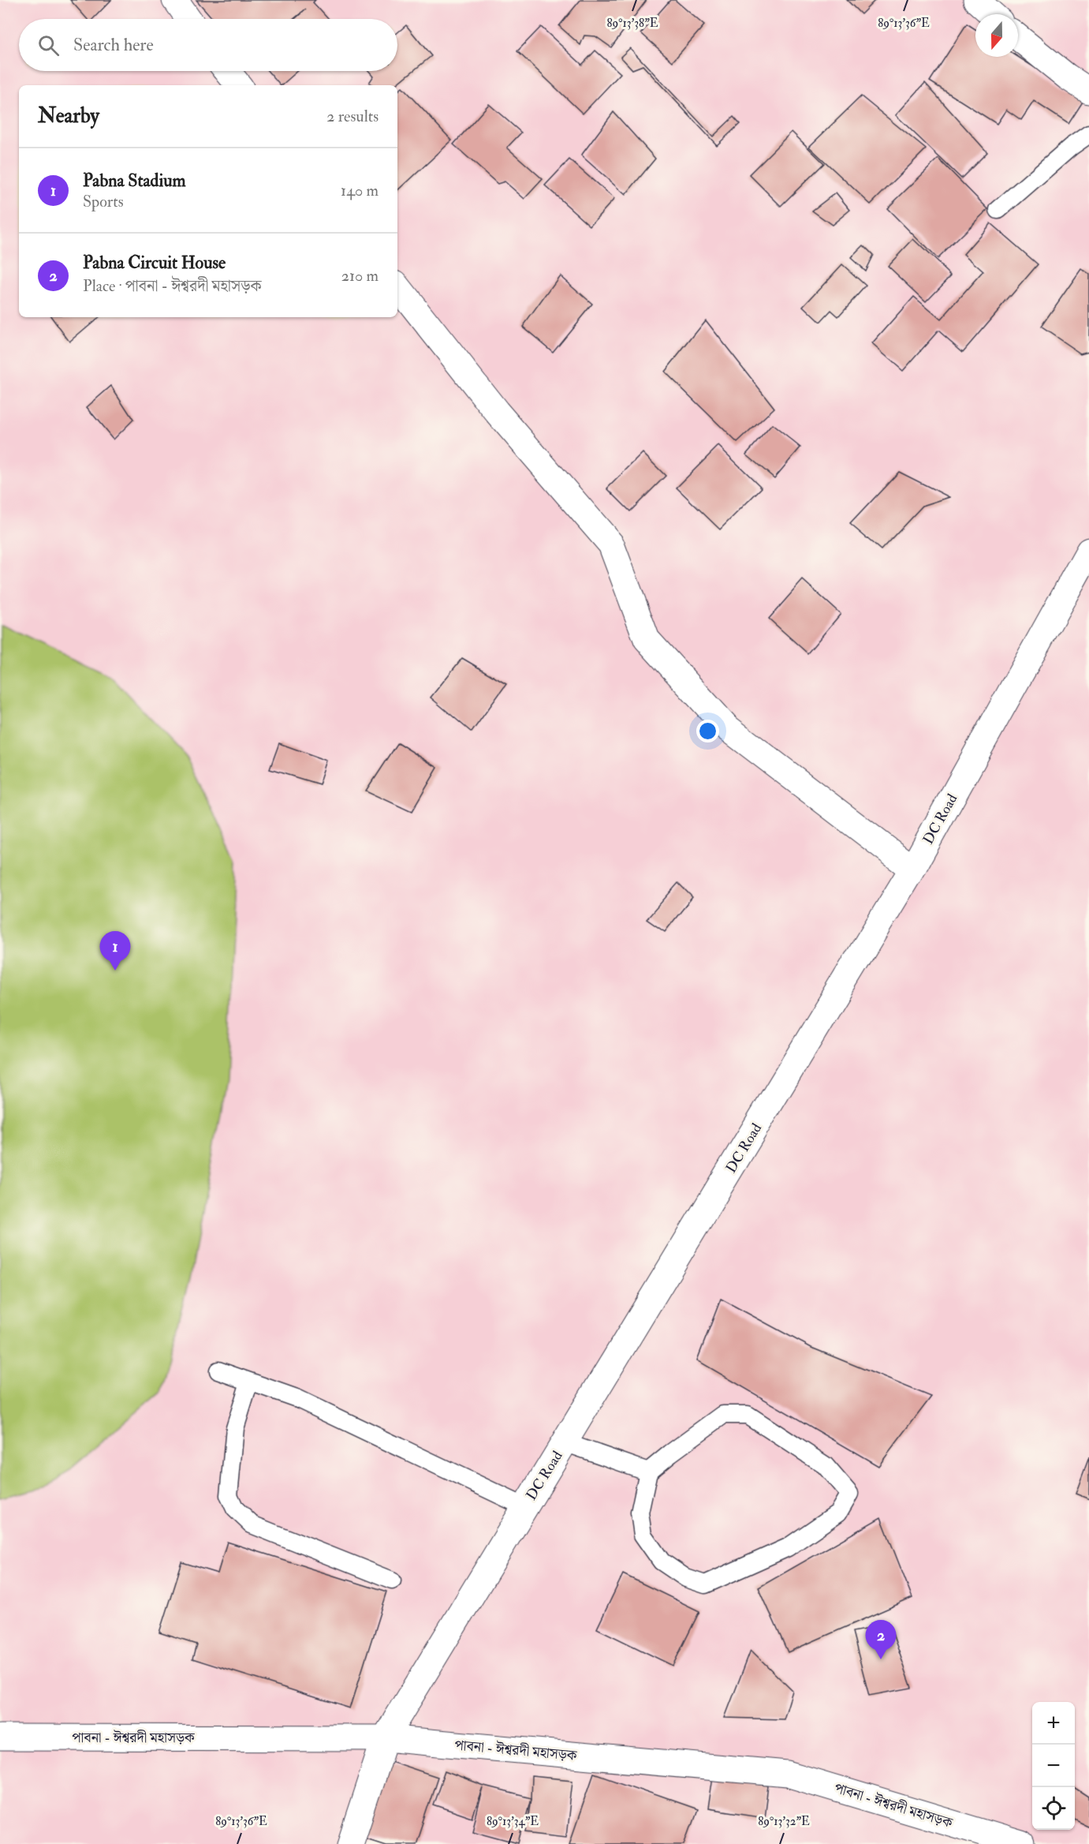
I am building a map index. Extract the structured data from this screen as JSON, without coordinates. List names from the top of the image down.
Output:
{
  "streets": {
    "street": ["DC Road", "পাবনা - ঈশ্বরদী মহাসড়ক"]
  },
  "crossings": [
    ["DC Road", "পাবনা - ঈশ্বরদী মহাসড়ক"]
  ],
  "north": "bottom",
  "page": {
    "search": "Search here",
    "heading": ["Nearby", "2 results"],
    "list": [
      {
        "mark": "1",
        "name": "Pabna Stadium",
        "note": "Sports",
        "value": "140 m"
      },
      {
        "mark": "2",
        "name": "Pabna Circuit House",
        "note": "Place · পাবনা - ঈশ্বরদী মহাসড়ক",
        "value": "210 m"
      }
    ],
    "pins": ["1", "2"],
    "map_buttons": ["+", "−"]
  },
  "coordinates": [
    "89°13'38\"E",
    "89°13'36\"E",
    "89°13'34\"E",
    "89°13'32\"E"
  ]
}
